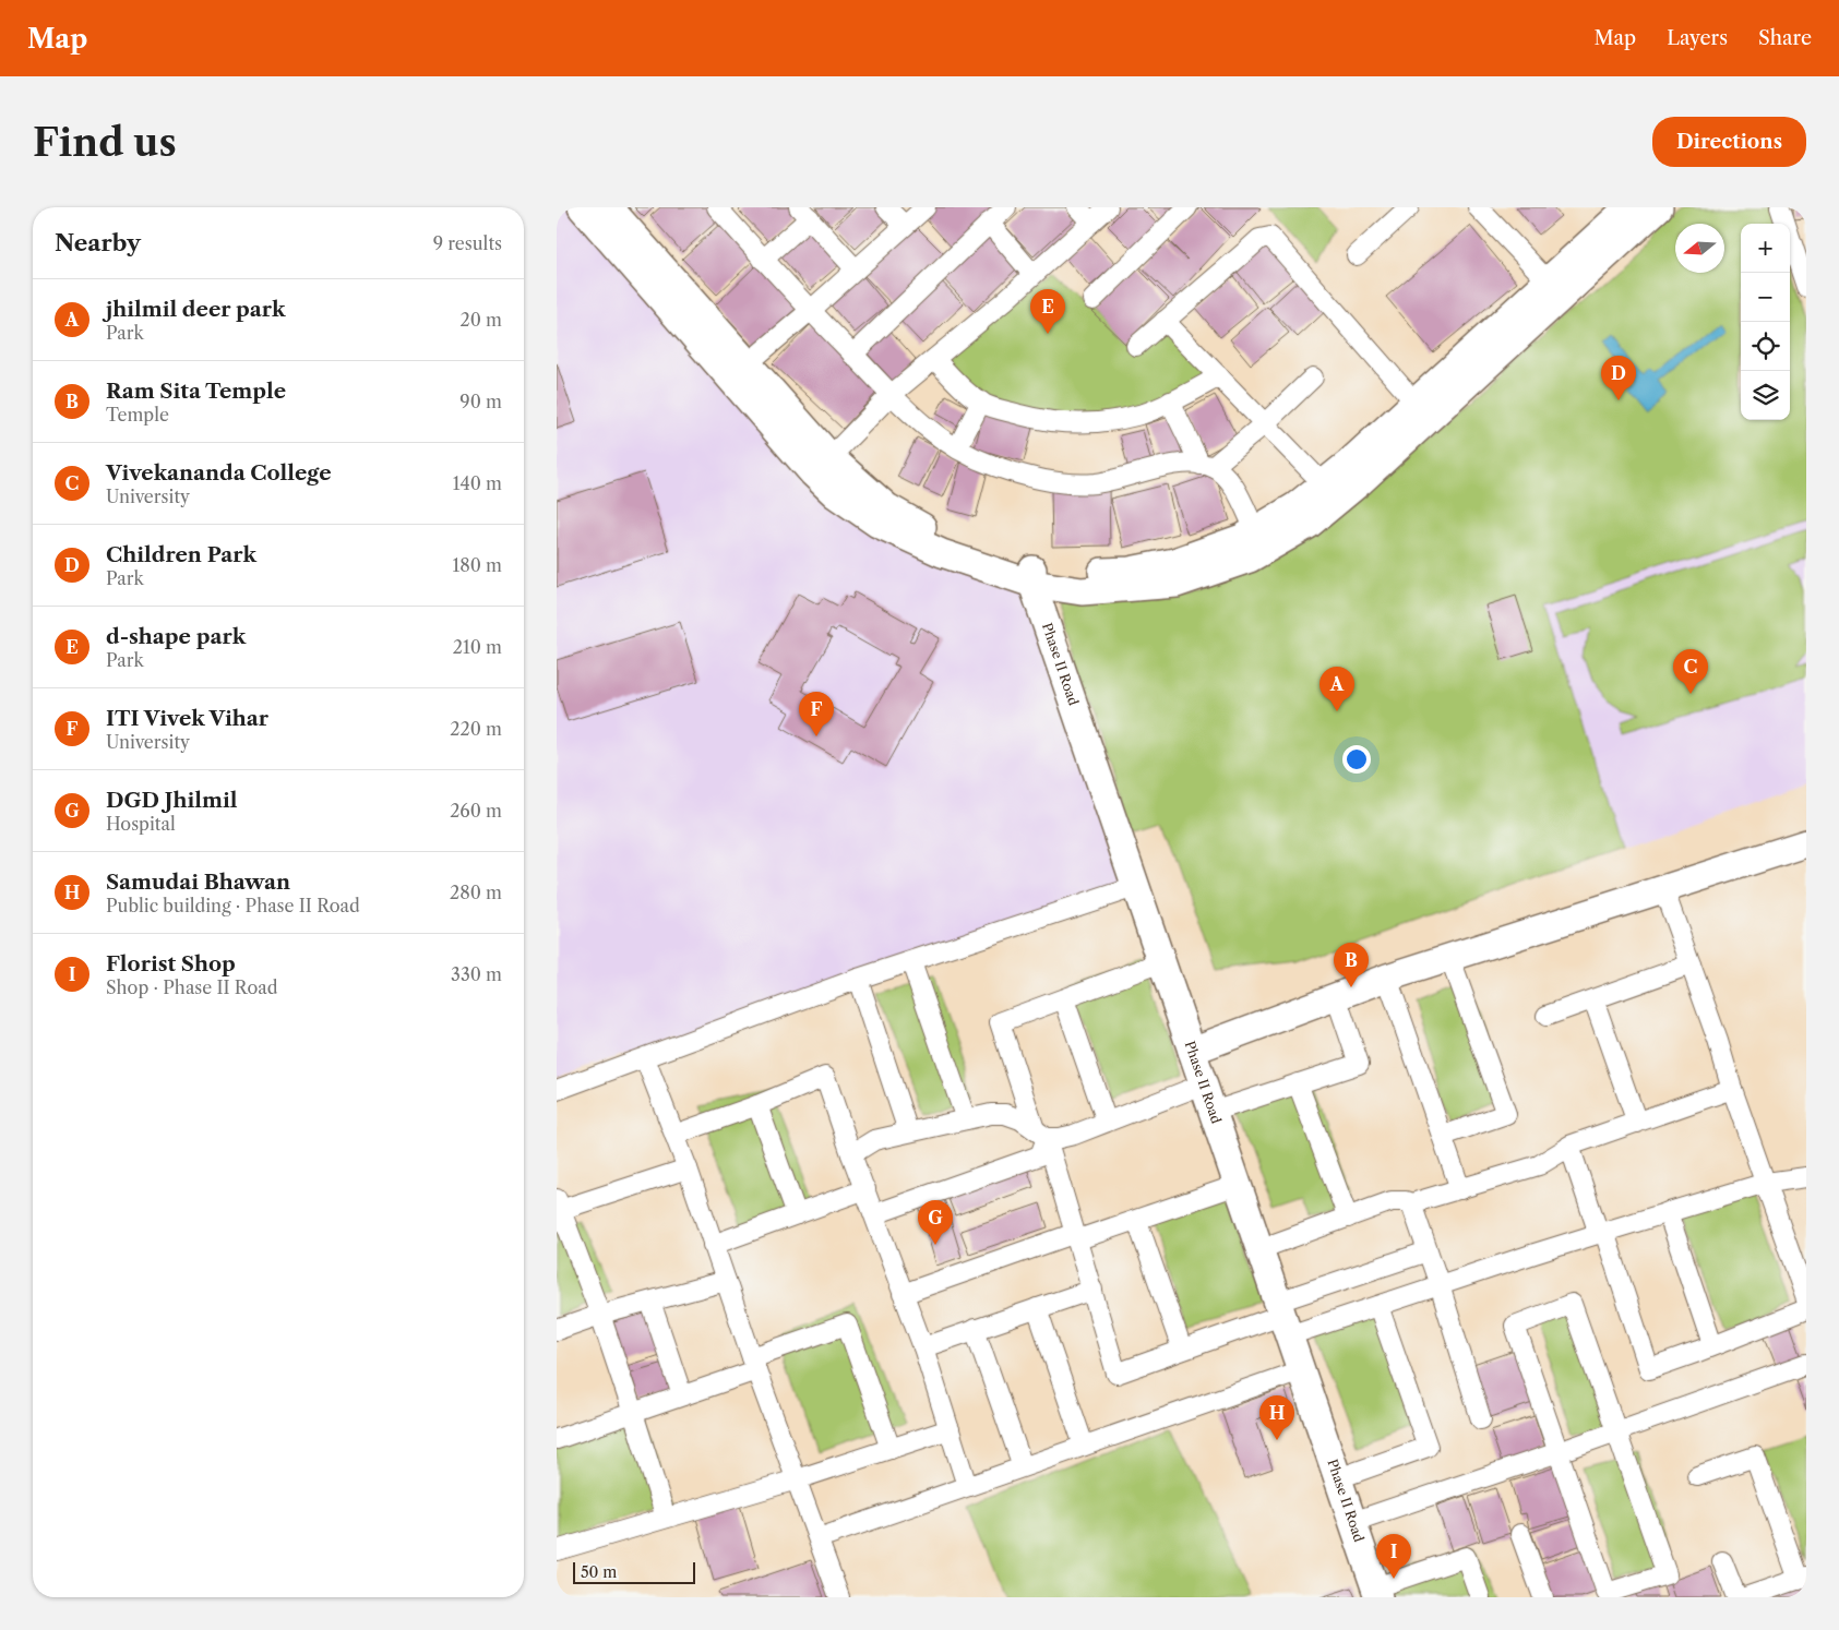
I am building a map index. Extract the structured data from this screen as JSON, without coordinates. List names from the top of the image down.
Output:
{
  "streets": {
    "street": ["Phase II Road"]
  },
  "scale_bar": "50 m",
  "north": "left",
  "page": {
    "header": "Map",
    "nav": ["Map", "Layers", "Share"],
    "buttons": "Directions",
    "title": "Find us",
    "heading": ["Nearby", "9 results"],
    "map_buttons": ["+", "−"],
    "list": [
      {
        "mark": "A",
        "name": "jhilmil deer park",
        "note": "Park",
        "value": "20 m"
      },
      {
        "mark": "B",
        "name": "Ram Sita Temple",
        "note": "Temple",
        "value": "90 m"
      },
      {
        "mark": "C",
        "name": "Vivekananda College",
        "note": "University",
        "value": "140 m"
      },
      {
        "mark": "D",
        "name": "Children Park",
        "note": "Park",
        "value": "180 m"
      },
      {
        "mark": "E",
        "name": "d-shape park",
        "note": "Park",
        "value": "210 m"
      },
      {
        "mark": "F",
        "name": "ITI Vivek Vihar",
        "note": "University",
        "value": "220 m"
      },
      {
        "mark": "G",
        "name": "DGD Jhilmil",
        "note": "Hospital",
        "value": "260 m"
      },
      {
        "mark": "H",
        "name": "Samudai Bhawan",
        "note": "Public building · Phase II Road",
        "value": "280 m"
      },
      {
        "mark": "I",
        "name": "Florist Shop",
        "note": "Shop · Phase II Road",
        "value": "330 m"
      }
    ],
    "pins": [
      "E",
      "D",
      "C",
      "A",
      "F",
      "B",
      "G",
      "H",
      "I"
    ],
    "scale": "50 m"
  }
}
